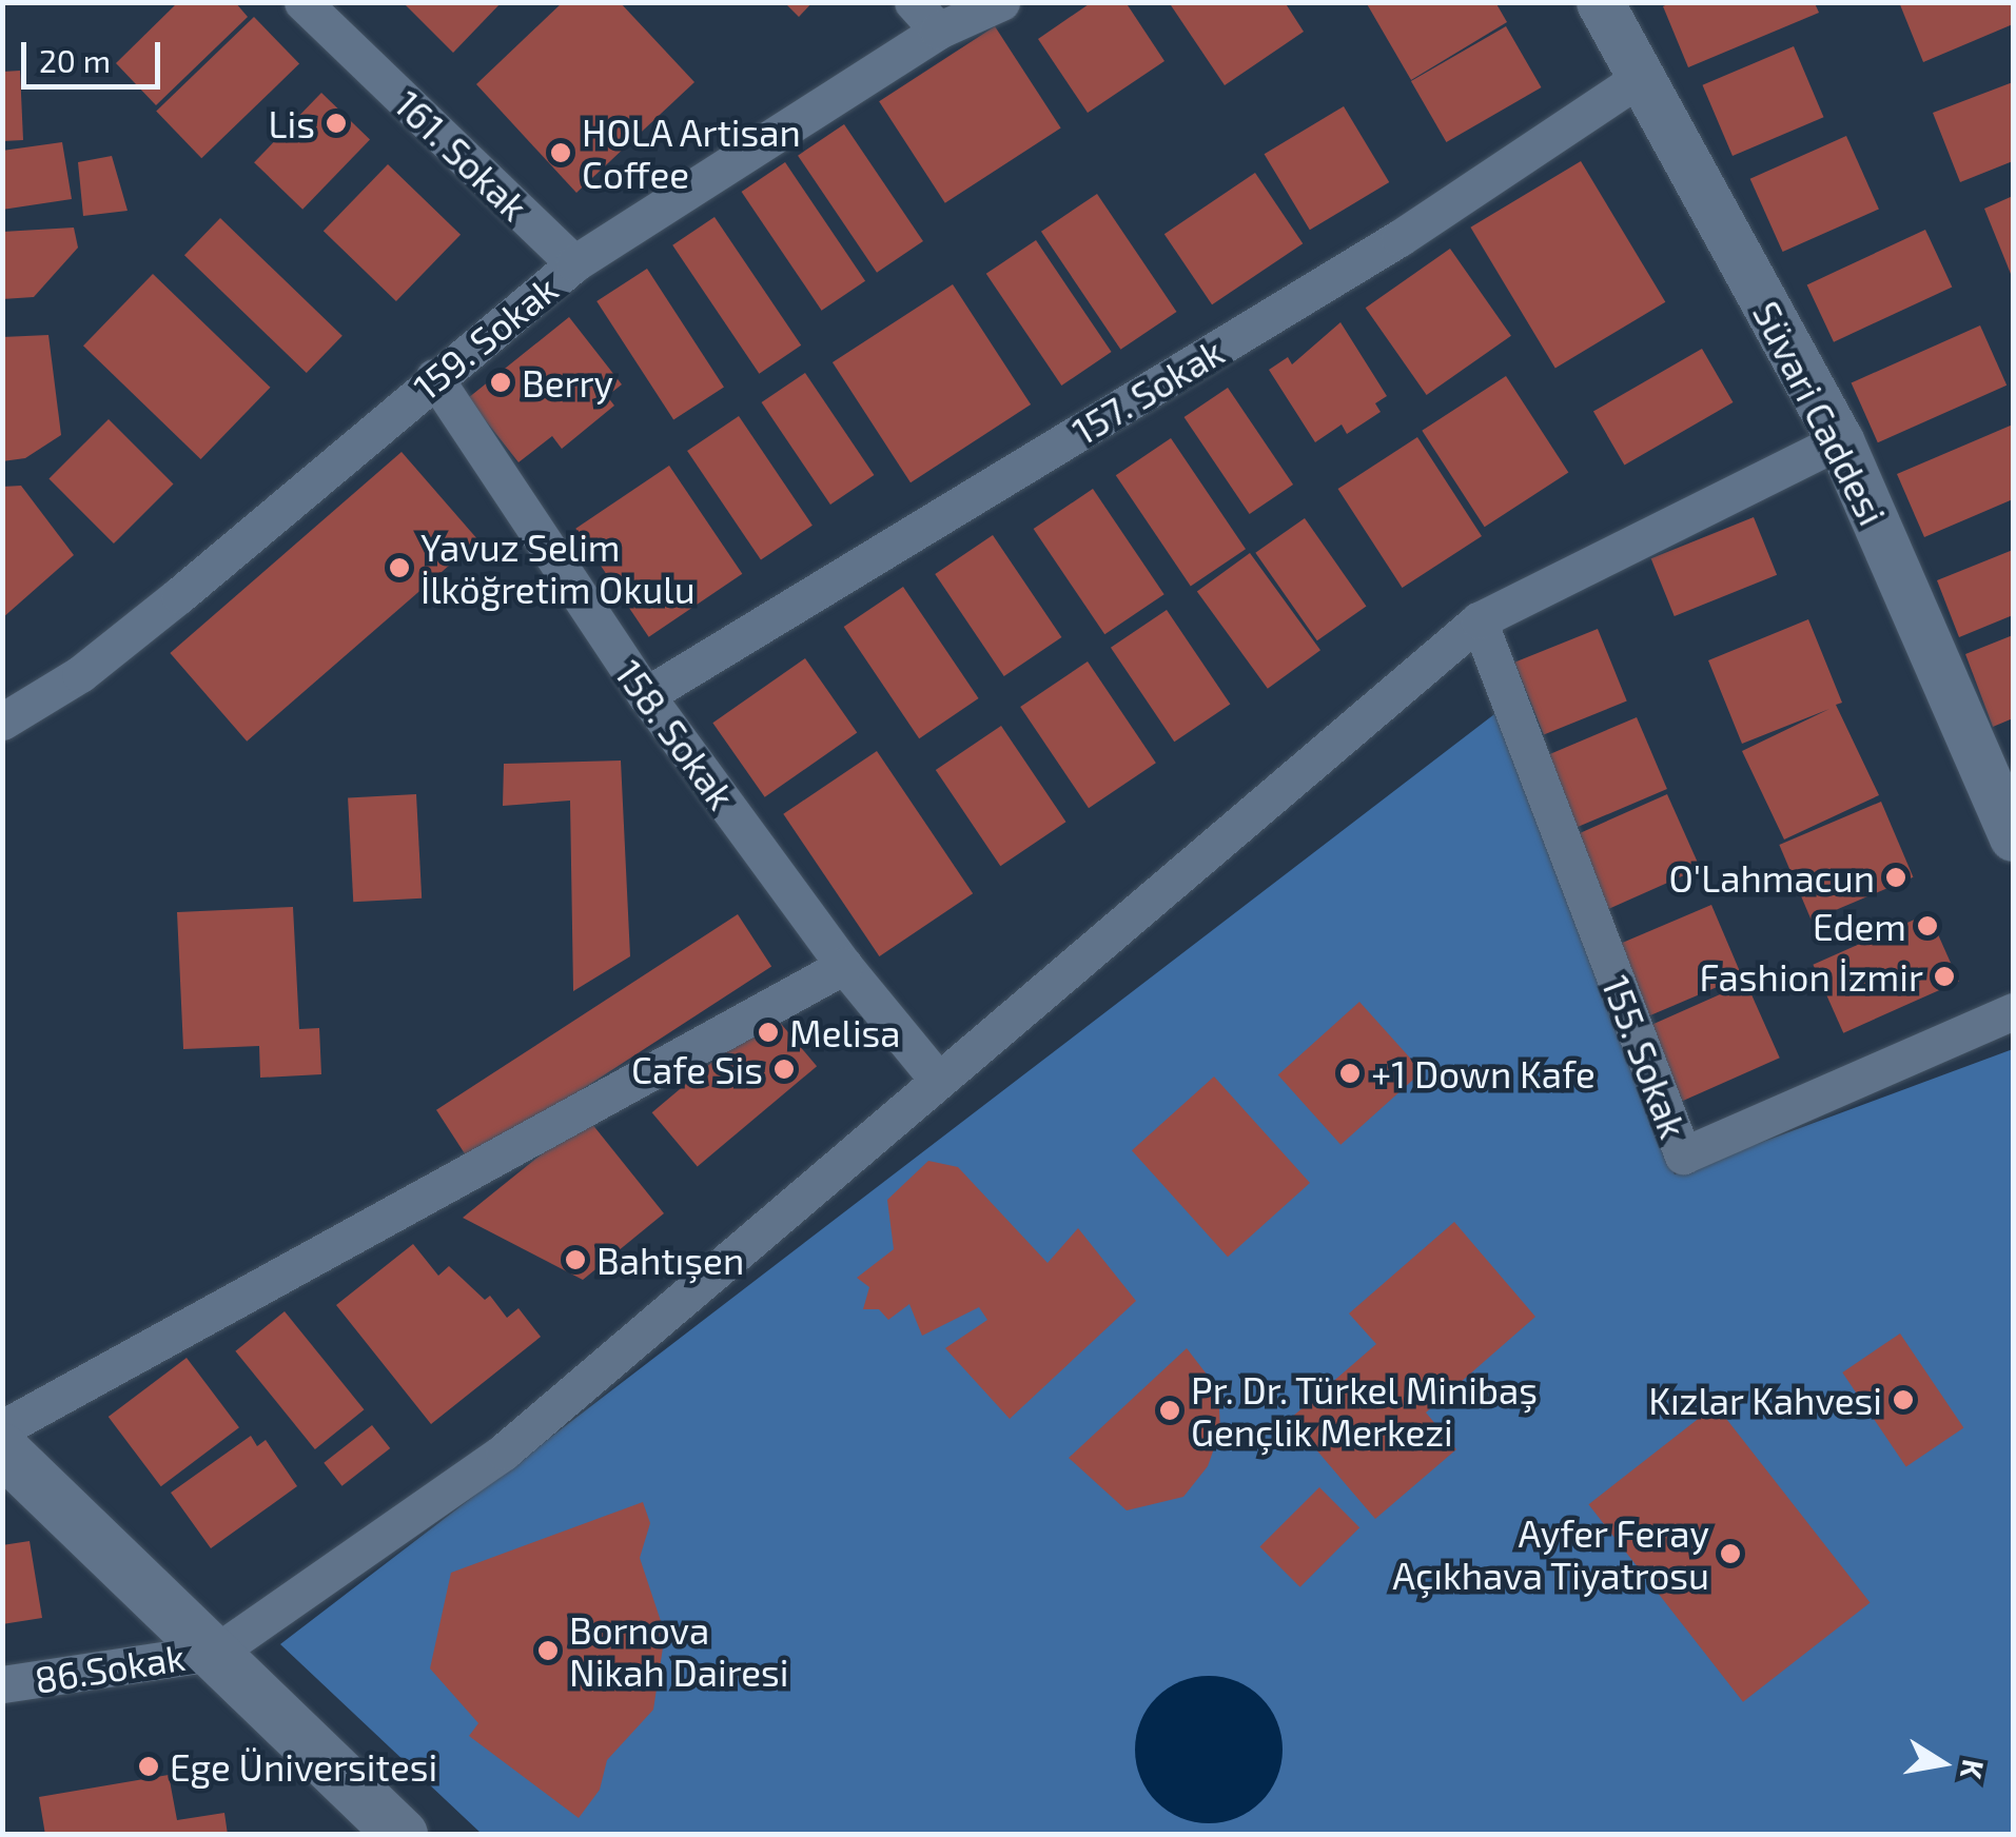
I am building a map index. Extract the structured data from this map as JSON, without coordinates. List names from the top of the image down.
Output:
{
  "streets": {
    "street": [
      "161. Sokak",
      "159. Sokak",
      "157. Sokak",
      "Süvari Caddesi",
      "158. Sokak",
      "155. Sokak",
      "86.Sokak"
    ]
  },
  "crossings": [
    ["161. Sokak", "159. Sokak"],
    ["159. Sokak", "158. Sokak"],
    ["157. Sokak", "Süvari Caddesi"],
    ["157. Sokak", "158. Sokak"]
  ],
  "places": [
    "Lis",
    "HOLA Artisan Coffee",
    "Berry",
    "Yavuz Selim İlköğretim Okulu",
    "O'Lahmacun",
    "Edem",
    "Fashion İzmir",
    "Melisa",
    "Cafe Sis",
    "+1 Down Kafe",
    "Bahtışen",
    "Kızlar Kahvesi",
    "Pr. Dr. Türkel Minibaş Gençlik Merkezi",
    "Ayfer Feray Açıkhava Tiyatrosu",
    "Bornova Nikah Dairesi",
    "Ege Üniversitesi"
  ],
  "scale_bar": "20 m",
  "north": "right"
}
